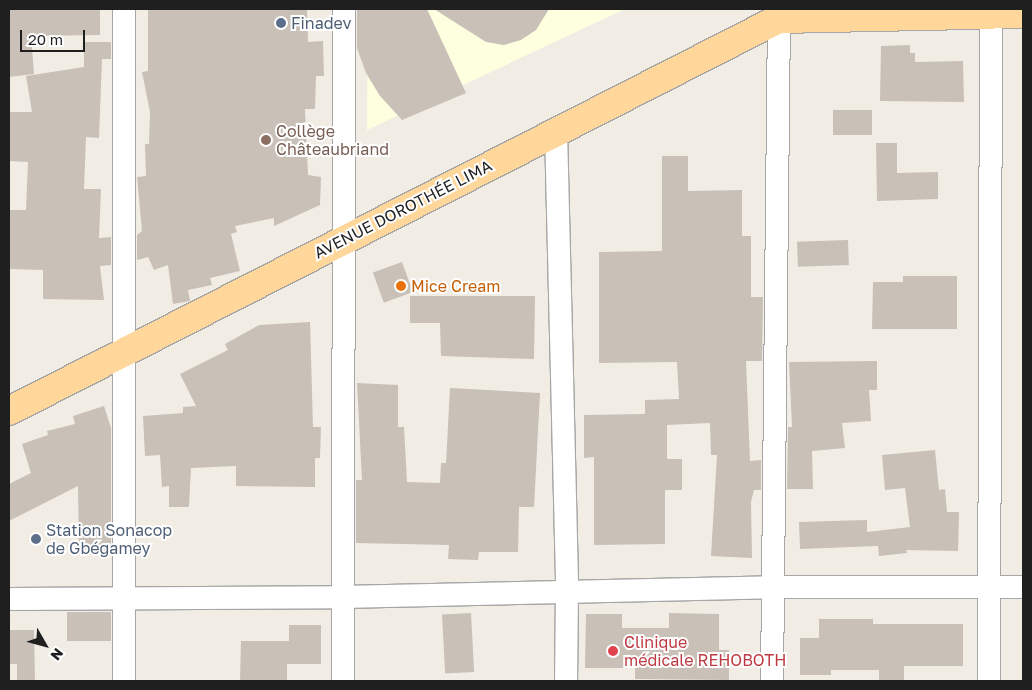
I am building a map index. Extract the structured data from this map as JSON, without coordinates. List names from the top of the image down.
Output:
{
  "streets": {
    "main road": ["AVENUE DOROTHÉE LIMA"]
  },
  "places": [
    "Finadev",
    "Collège Châteaubriand",
    "Mice Cream",
    "Station Sonacop de Gbégamey",
    "Clinique médicale REHOBOTH"
  ],
  "scale_bar": "20 m",
  "north": "bottom right"
}
